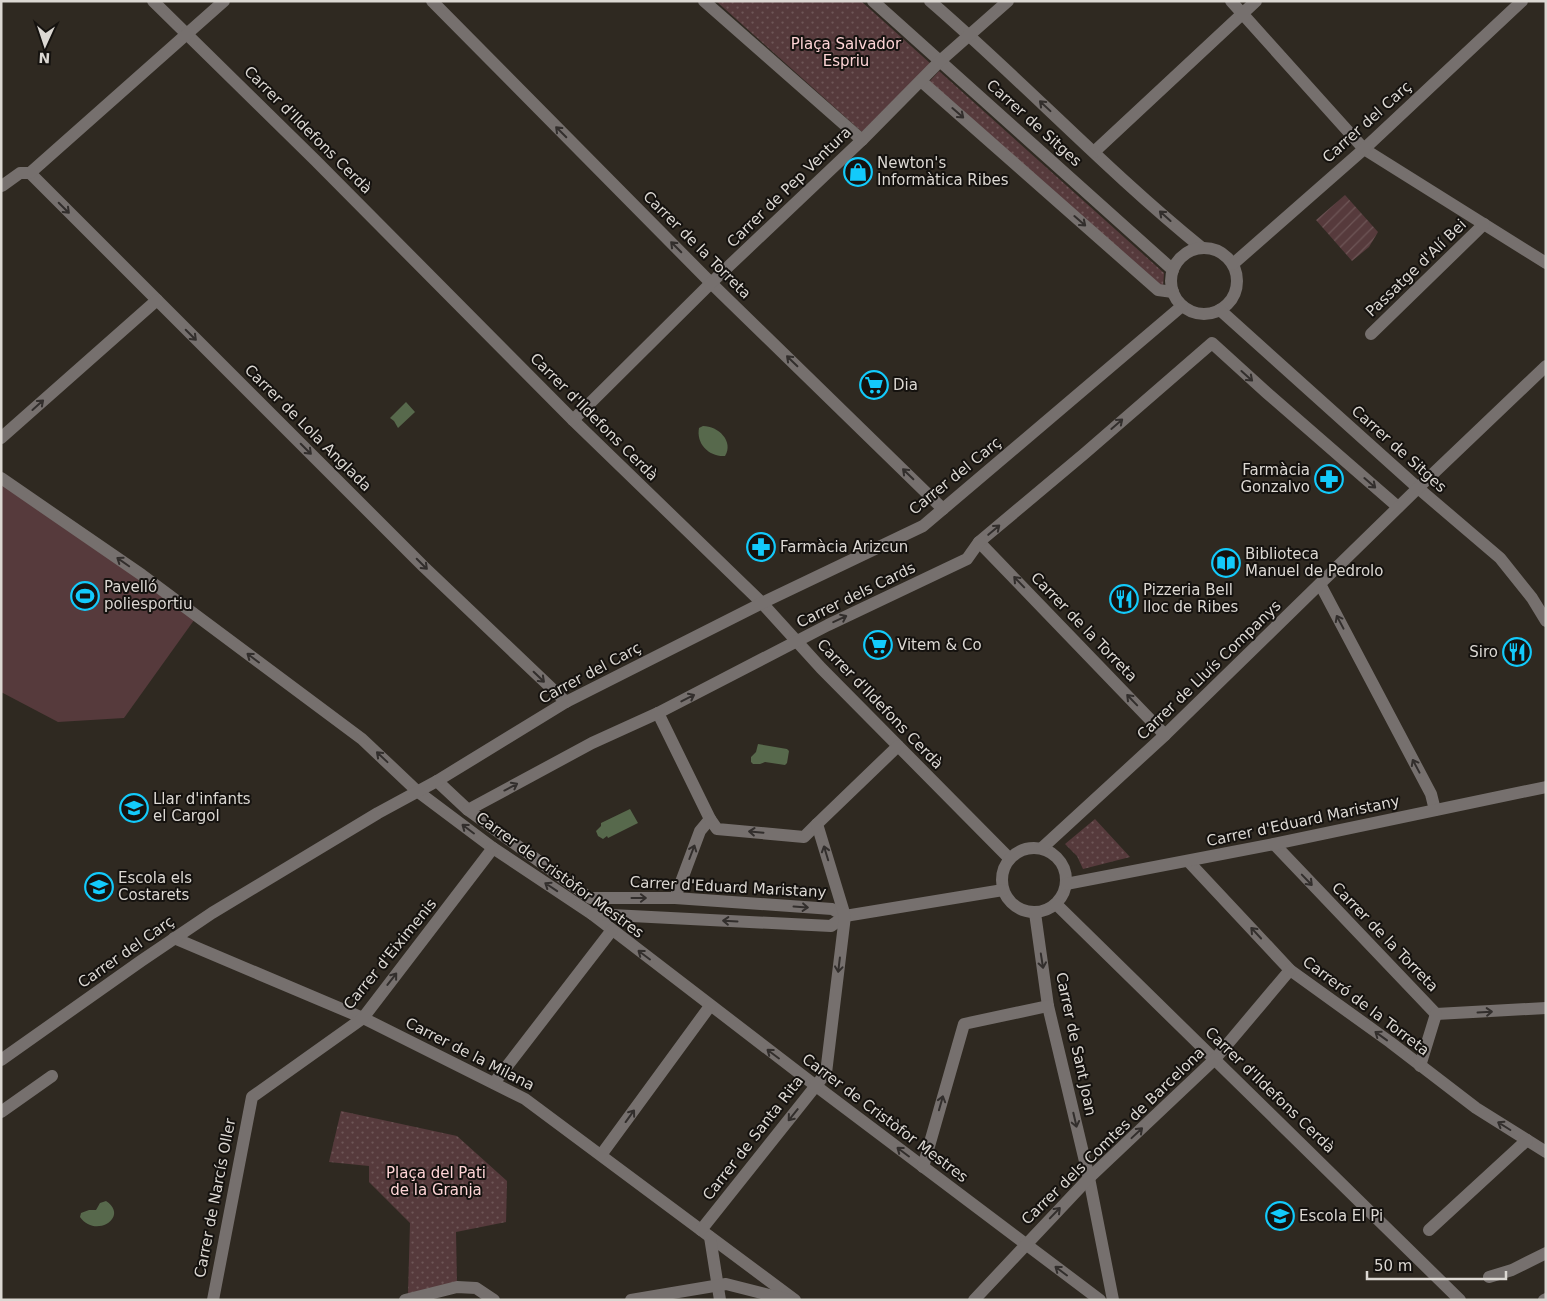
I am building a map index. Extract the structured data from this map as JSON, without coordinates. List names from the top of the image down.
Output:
{
  "streets": {
    "street": [
      "Carrer del Carç",
      "Carrer de Sitges",
      "Carrer d'Ildefons Cerdà",
      "Carrer de Pep Ventura",
      "Carrer de la Torreta",
      "Passatge d'Alí Bei",
      "Carrer de Lola Anglada",
      "Carrer dels Cards",
      "Carrer de Lluís Companys",
      "Carrer d'Eduard Maristany",
      "Carrer de Cristòfor Mestres",
      "Carrer d'Eiximenis",
      "Carreró de la Torreta",
      "Carrer de Sant Joan",
      "Carrer de la Milana",
      "Carrer dels Comtes de Barcelona",
      "Carrer de Santa Rita",
      "Carrer de Narcís Oller"
    ]
  },
  "crossings": [
    ["Carrer del Carç", "Carrer de Sitges"],
    ["Carrer del Carç", "Carrer d'Ildefons Cerdà"],
    ["Carrer del Carç", "Carrer de la Torreta"],
    ["Carrer del Carç", "Carrer de Lola Anglada"],
    ["Carrer del Carç", "Carrer d'Eduard Maristany"],
    ["Carrer del Carç", "Carrer de Cristòfor Mestres"],
    ["Carrer del Carç", "Carrer de la Milana"],
    ["Carrer de Sitges", "Carrer de Pep Ventura"],
    ["Carrer de Sitges", "Carrer de Lluís Companys"],
    ["Carrer d'Ildefons Cerdà", "Carrer de Pep Ventura"],
    ["Carrer d'Ildefons Cerdà", "Carrer dels Cards"],
    ["Carrer d'Ildefons Cerdà", "Carrer de Lluís Companys"],
    ["Carrer d'Ildefons Cerdà", "Carrer d'Eduard Maristany"],
    ["Carrer d'Ildefons Cerdà", "Carrer de Sant Joan"],
    ["Carrer d'Ildefons Cerdà", "Carrer dels Comtes de Barcelona"],
    ["Carrer de Pep Ventura", "Carrer de la Torreta"],
    ["Carrer de la Torreta", "Carrer dels Cards"],
    ["Carrer de la Torreta", "Carrer de Lluís Companys"],
    ["Carrer de la Torreta", "Carrer d'Eduard Maristany"],
    ["Carrer de la Torreta", "Carreró de la Torreta"],
    ["Carrer dels Cards", "Carrer de Lluís Companys"],
    ["Carrer dels Cards", "Carrer d'Eduard Maristany"],
    ["Carrer de Lluís Companys", "Carrer d'Eduard Maristany"],
    ["Carrer de Lluís Companys", "Carrer de Sant Joan"],
    ["Carrer d'Eduard Maristany", "Carrer de Cristòfor Mestres"],
    ["Carrer d'Eduard Maristany", "Carreró de la Torreta"],
    ["Carrer d'Eduard Maristany", "Carrer de Sant Joan"],
    ["Carrer d'Eduard Maristany", "Carrer de Santa Rita"],
    ["Carrer de Cristòfor Mestres", "Carrer d'Eiximenis"],
    ["Carrer de Cristòfor Mestres", "Carrer dels Comtes de Barcelona"],
    ["Carrer de Cristòfor Mestres", "Carrer de Santa Rita"],
    ["Carrer d'Eiximenis", "Carrer de la Milana"],
    ["Carrer d'Eiximenis", "Carrer de Narcís Oller"],
    ["Carreró de la Torreta", "Carrer dels Comtes de Barcelona"],
    ["Carrer de Sant Joan", "Carrer dels Comtes de Barcelona"],
    ["Carrer de la Milana", "Carrer de Santa Rita"]
  ],
  "one_way": [
    "Carrer de Lola Anglada",
    "Carrer dels Cards",
    "Carrer de Cristòfor Mestres",
    "Carrer d'Eiximenis",
    "Carreró de la Torreta",
    "Carrer de Sant Joan",
    "Carrer dels Comtes de Barcelona",
    "Carrer de Santa Rita"
  ],
  "parks": ["Plaça Salvador Espriu", "Plaça del Pati de la Granja"],
  "places": {
    "shop": ["Newton's Informàtica Ribes"],
    "supermarket": ["Dia", "Vitem & Co"],
    "pharmacy": ["Farmàcia Gonzalvo", "Farmàcia Arizcun"],
    "library": ["Biblioteca Manuel de Pedrolo"],
    "sports": ["Pavelló poliesportiu"],
    "restaurant": ["Pizzeria Bell lloc de Ribes", "Siro"],
    "school or university": ["Llar d'infants el Cargol", "Escola els Costarets", "Escola El Pi"]
  },
  "scale_bar": "50 m",
  "north": "bottom"
}
